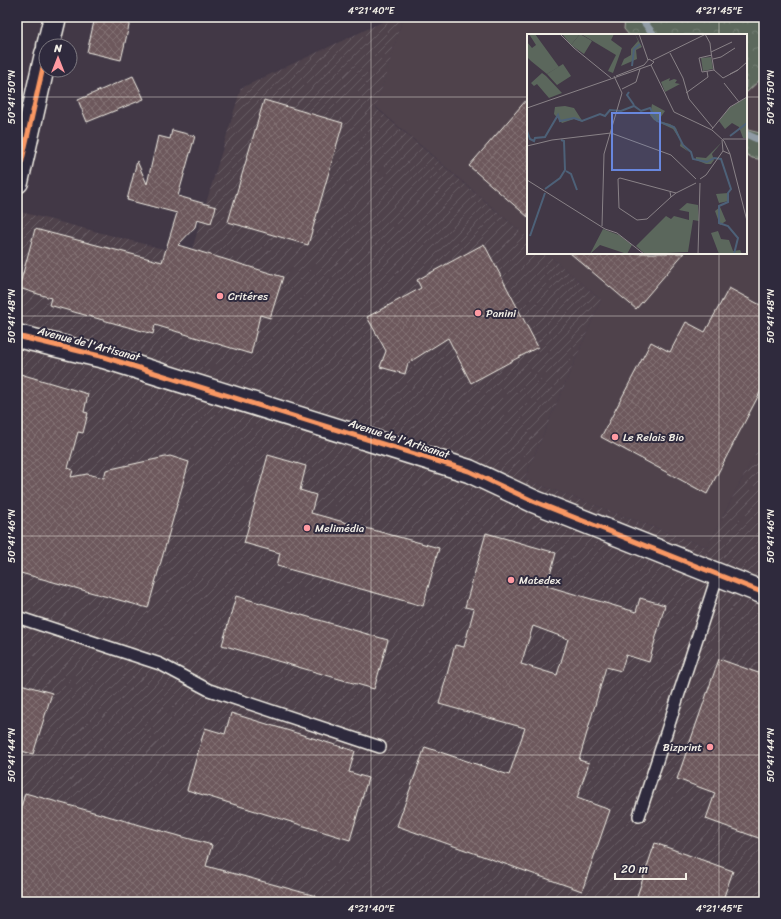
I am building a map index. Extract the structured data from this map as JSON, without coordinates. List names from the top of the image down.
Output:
{
  "streets": {
    "street": ["Avenue de l'Artisanat"]
  },
  "places": [
    "Critéres",
    "Panini",
    "Le Relais Bio",
    "Melimédia",
    "Matedex",
    "Bizprint"
  ],
  "scale_bar": "20 m",
  "north": "top",
  "coordinates": [
    "4°21'40\"E",
    "4°21'45\"E",
    "50°41'50\"N",
    "50°41'48\"N",
    "50°41'46\"N",
    "50°41'44\"N"
  ]
}
